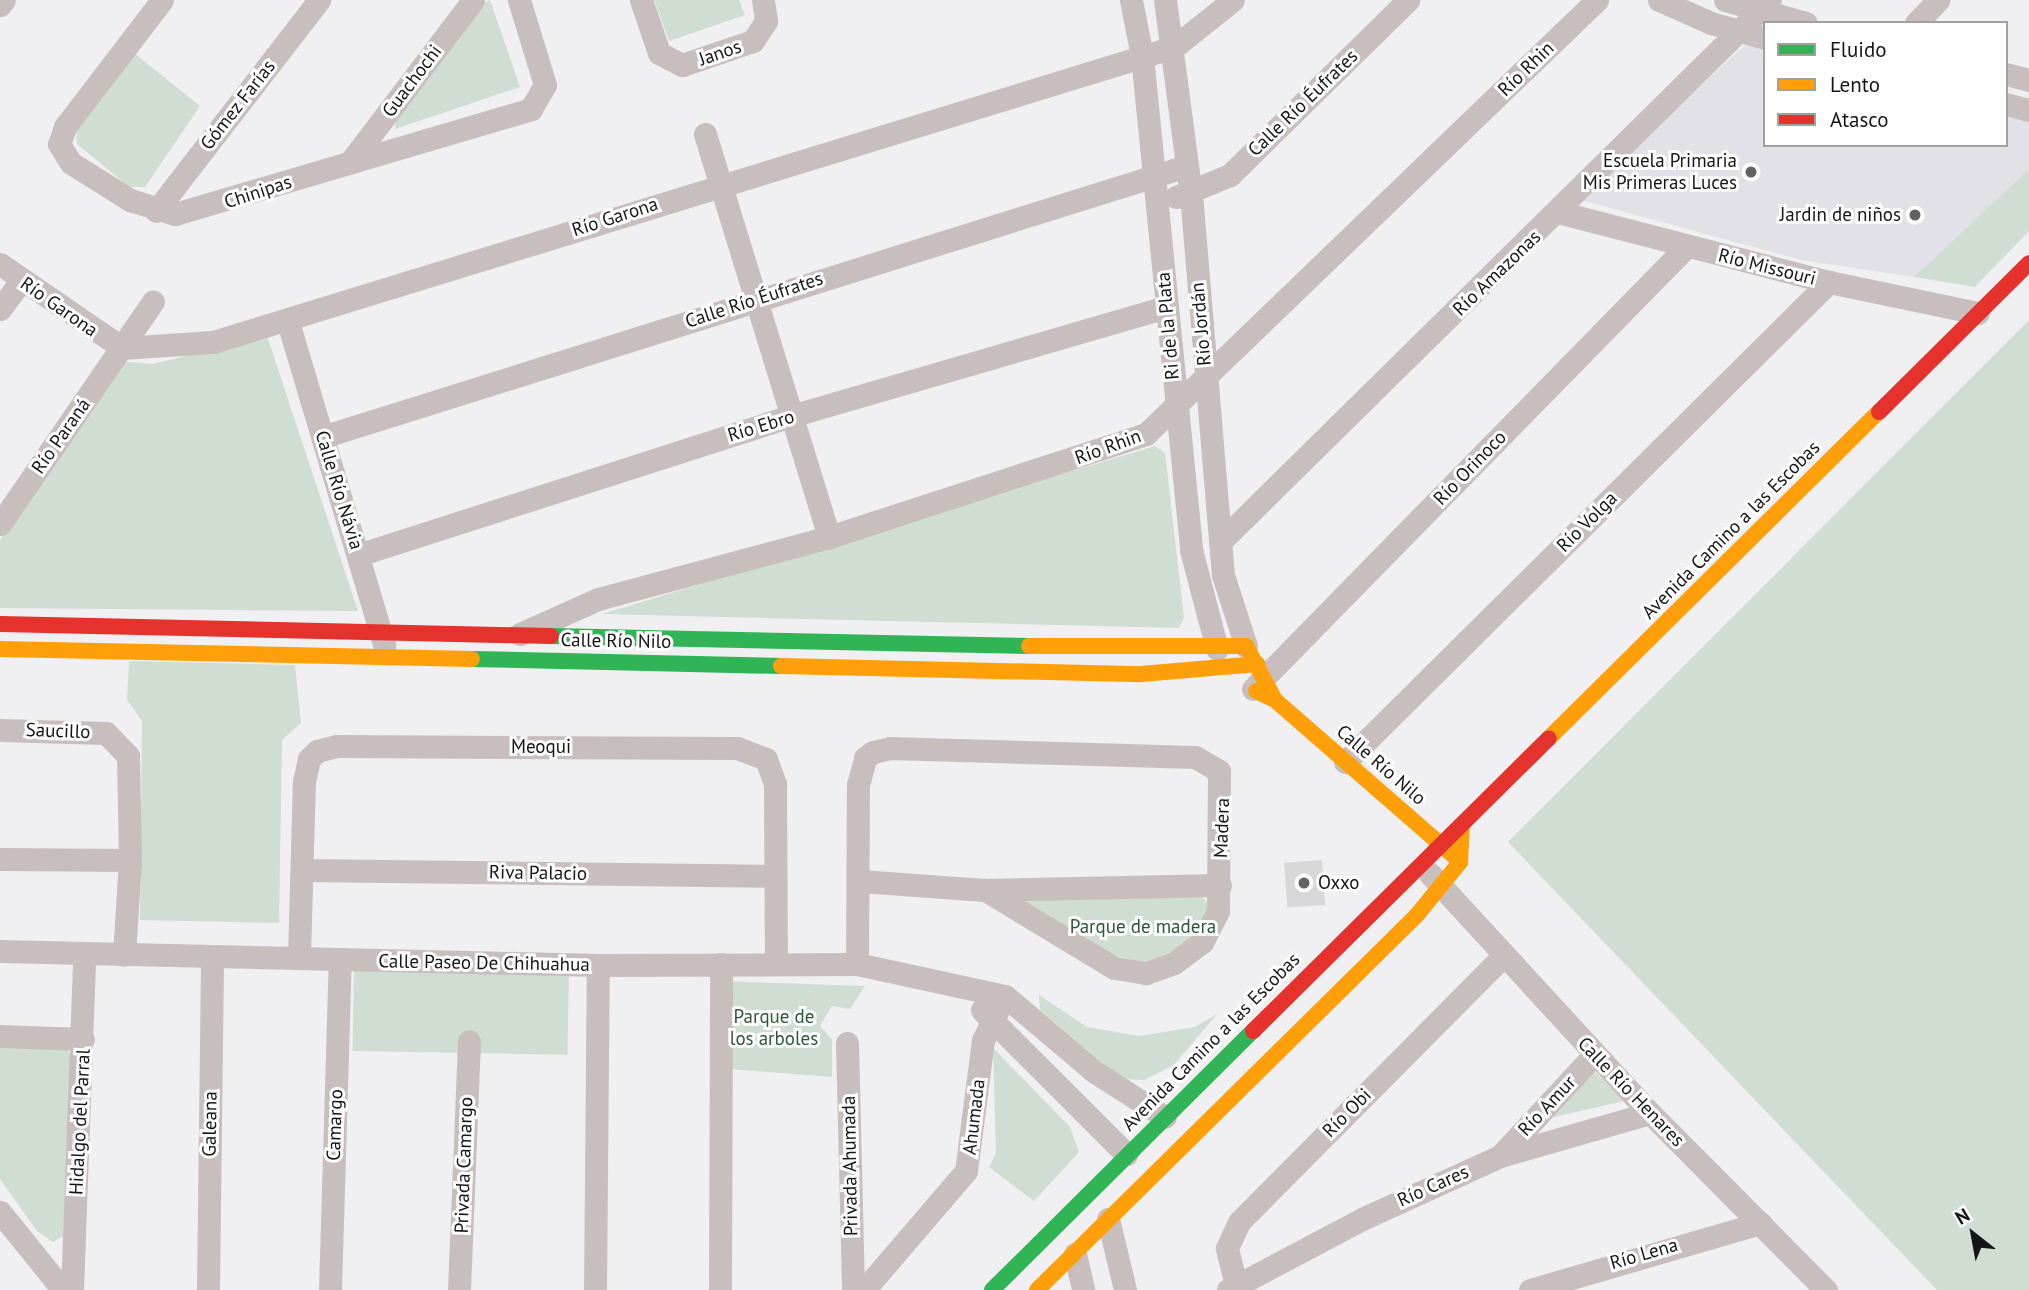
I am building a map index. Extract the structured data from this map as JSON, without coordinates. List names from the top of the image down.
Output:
{
  "streets": {
    "street": [
      "Janos",
      "Río Rhin",
      "Guachochi",
      "Calle Río Éufrates",
      "Gómez Farías",
      "Chinipas",
      "Río Garona",
      "Río Missouri",
      "Río Amazonas",
      "Río Jordán",
      "Ri de la Plata",
      "Río Ebro",
      "Río Paraná",
      "Río Orinoco",
      "Calle Río Návia",
      "Río Volga",
      "Avenida Camino a las Escobas",
      "Calle Río Nilo",
      "Saucillo",
      "Meoqui",
      "Madera",
      "Riva Palacio",
      "Calle Paseo De Chihuahua",
      "Calle Río Henares",
      "Río Amur",
      "Río Obi",
      "Ahumada",
      "Hidalgo del Parral",
      "Galeana",
      "Camargo",
      "Privada Camargo",
      "Privada Ahumada",
      "Río Cares",
      "Río Lena"
    ]
  },
  "crossings": [
    ["Río Rhin", "Río Jordán"],
    ["Río Rhin", "Ri de la Plata"],
    ["Río Rhin", "Calle Río Nilo"],
    ["Guachochi", "Chinipas"],
    ["Calle Río Éufrates", "Río Jordán"],
    ["Calle Río Éufrates", "Ri de la Plata"],
    ["Calle Río Éufrates", "Calle Río Návia"],
    ["Gómez Farías", "Chinipas"],
    ["Río Garona", "Río Jordán"],
    ["Río Garona", "Ri de la Plata"],
    ["Río Garona", "Río Paraná"],
    ["Río Garona", "Calle Río Návia"],
    ["Río Missouri", "Río Amazonas"],
    ["Río Missouri", "Río Orinoco"],
    ["Río Missouri", "Río Volga"],
    ["Río Missouri", "Avenida Camino a las Escobas"],
    ["Río Amazonas", "Río Jordán"],
    ["Río Jordán", "Río Orinoco"],
    ["Río Jordán", "Calle Río Nilo"],
    ["Ri de la Plata", "Río Ebro"],
    ["Ri de la Plata", "Calle Río Nilo"],
    ["Río Ebro", "Calle Río Návia"],
    ["Río Orinoco", "Calle Río Nilo"],
    ["Calle Río Návia", "Calle Río Nilo"],
    ["Río Volga", "Calle Río Nilo"],
    ["Avenida Camino a las Escobas", "Calle Río Nilo"],
    ["Avenida Camino a las Escobas", "Calle Paseo De Chihuahua"],
    ["Avenida Camino a las Escobas", "Calle Río Henares"],
    ["Saucillo", "Calle Paseo De Chihuahua"],
    ["Meoqui", "Riva Palacio"],
    ["Meoqui", "Calle Paseo De Chihuahua"],
    ["Madera", "Calle Paseo De Chihuahua"],
    ["Calle Paseo De Chihuahua", "Ahumada"],
    ["Calle Paseo De Chihuahua", "Hidalgo del Parral"],
    ["Calle Paseo De Chihuahua", "Galeana"],
    ["Calle Paseo De Chihuahua", "Camargo"],
    ["Calle Río Henares", "Río Amur"],
    ["Calle Río Henares", "Río Obi"],
    ["Calle Río Henares", "Río Cares"],
    ["Calle Río Henares", "Río Lena"],
    ["Río Amur", "Río Cares"],
    ["Río Obi", "Río Cares"]
  ],
  "parks": ["Parque de madera", "Parque de los arboles"],
  "places": ["Escuela Primaria Mis Primeras Luces", "Jardin de niños", "Oxxo"],
  "legend": ["Fluido", "Lento", "Atasco"],
  "north": "top left"
}
